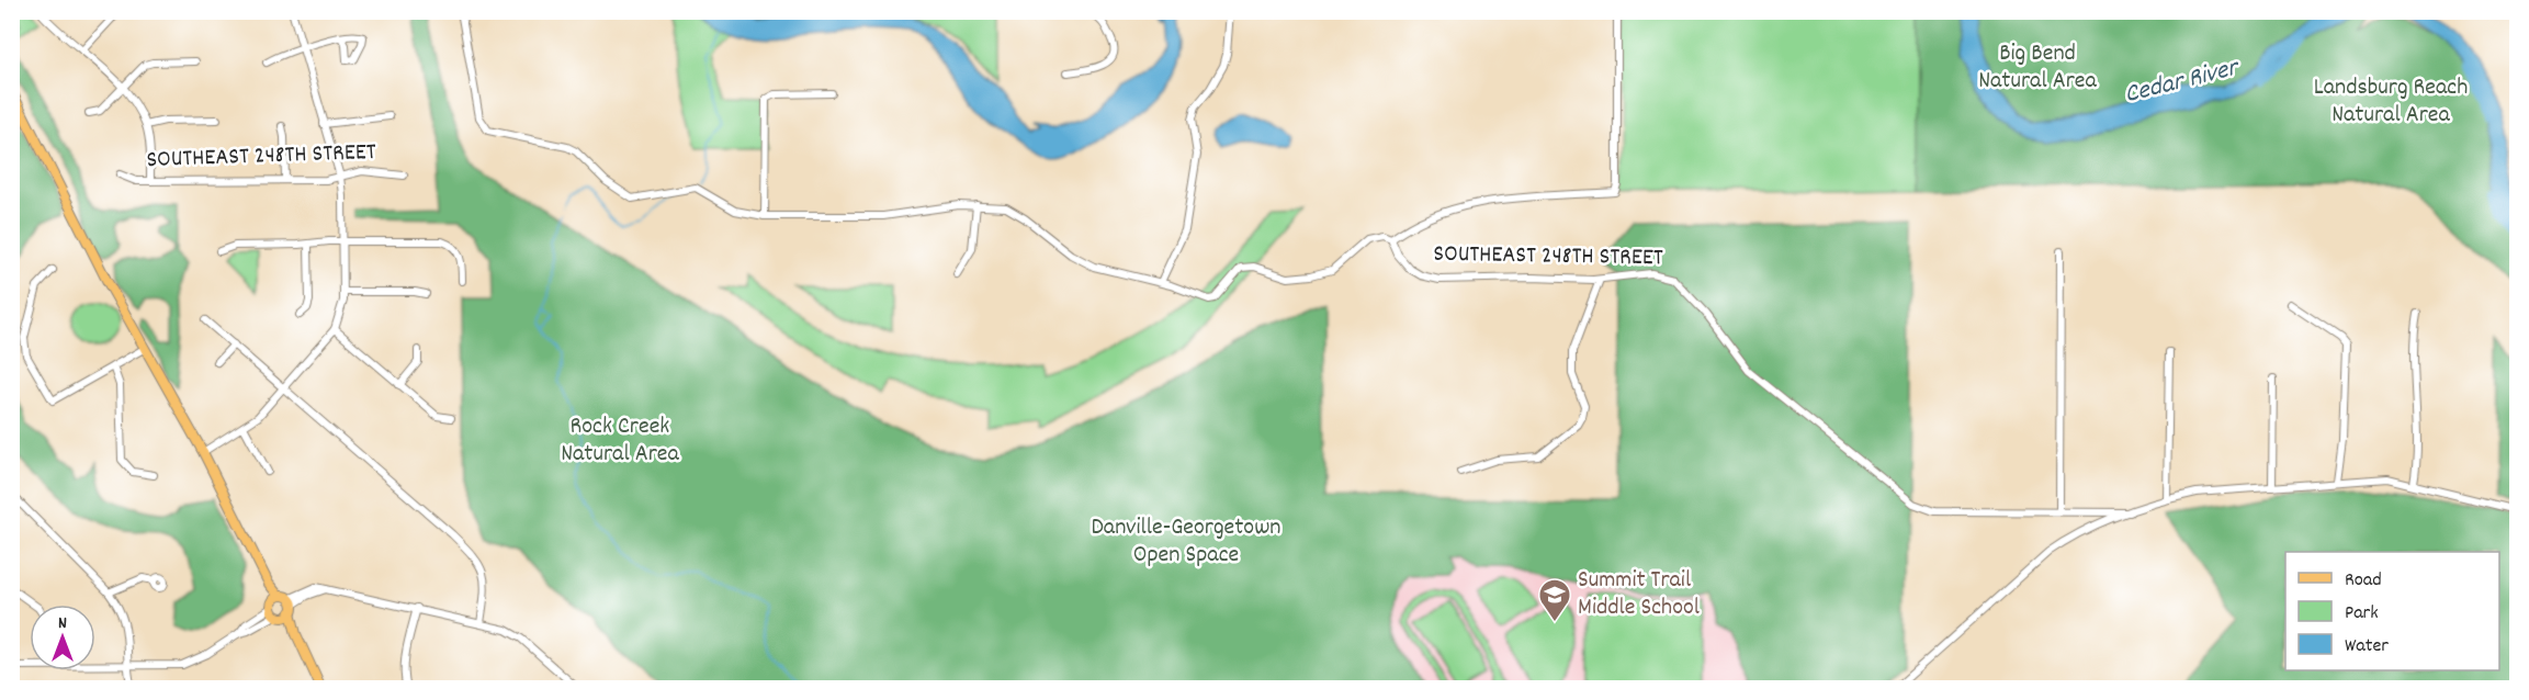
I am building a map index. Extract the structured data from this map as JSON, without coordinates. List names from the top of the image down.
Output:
{
  "streets": {
    "street": ["SOUTHEAST 248TH STREET"]
  },
  "water": ["Cedar River"],
  "parks": [
    "Big Bend Natural Area",
    "Landsburg Reach Natural Area",
    "Rock Creek Natural Area",
    "Danville-Georgetown Open Space"
  ],
  "places": {
    "school or university": ["Summit Trail Middle School"]
  },
  "legend": ["Road", "Park", "Water"],
  "north": "top"
}
